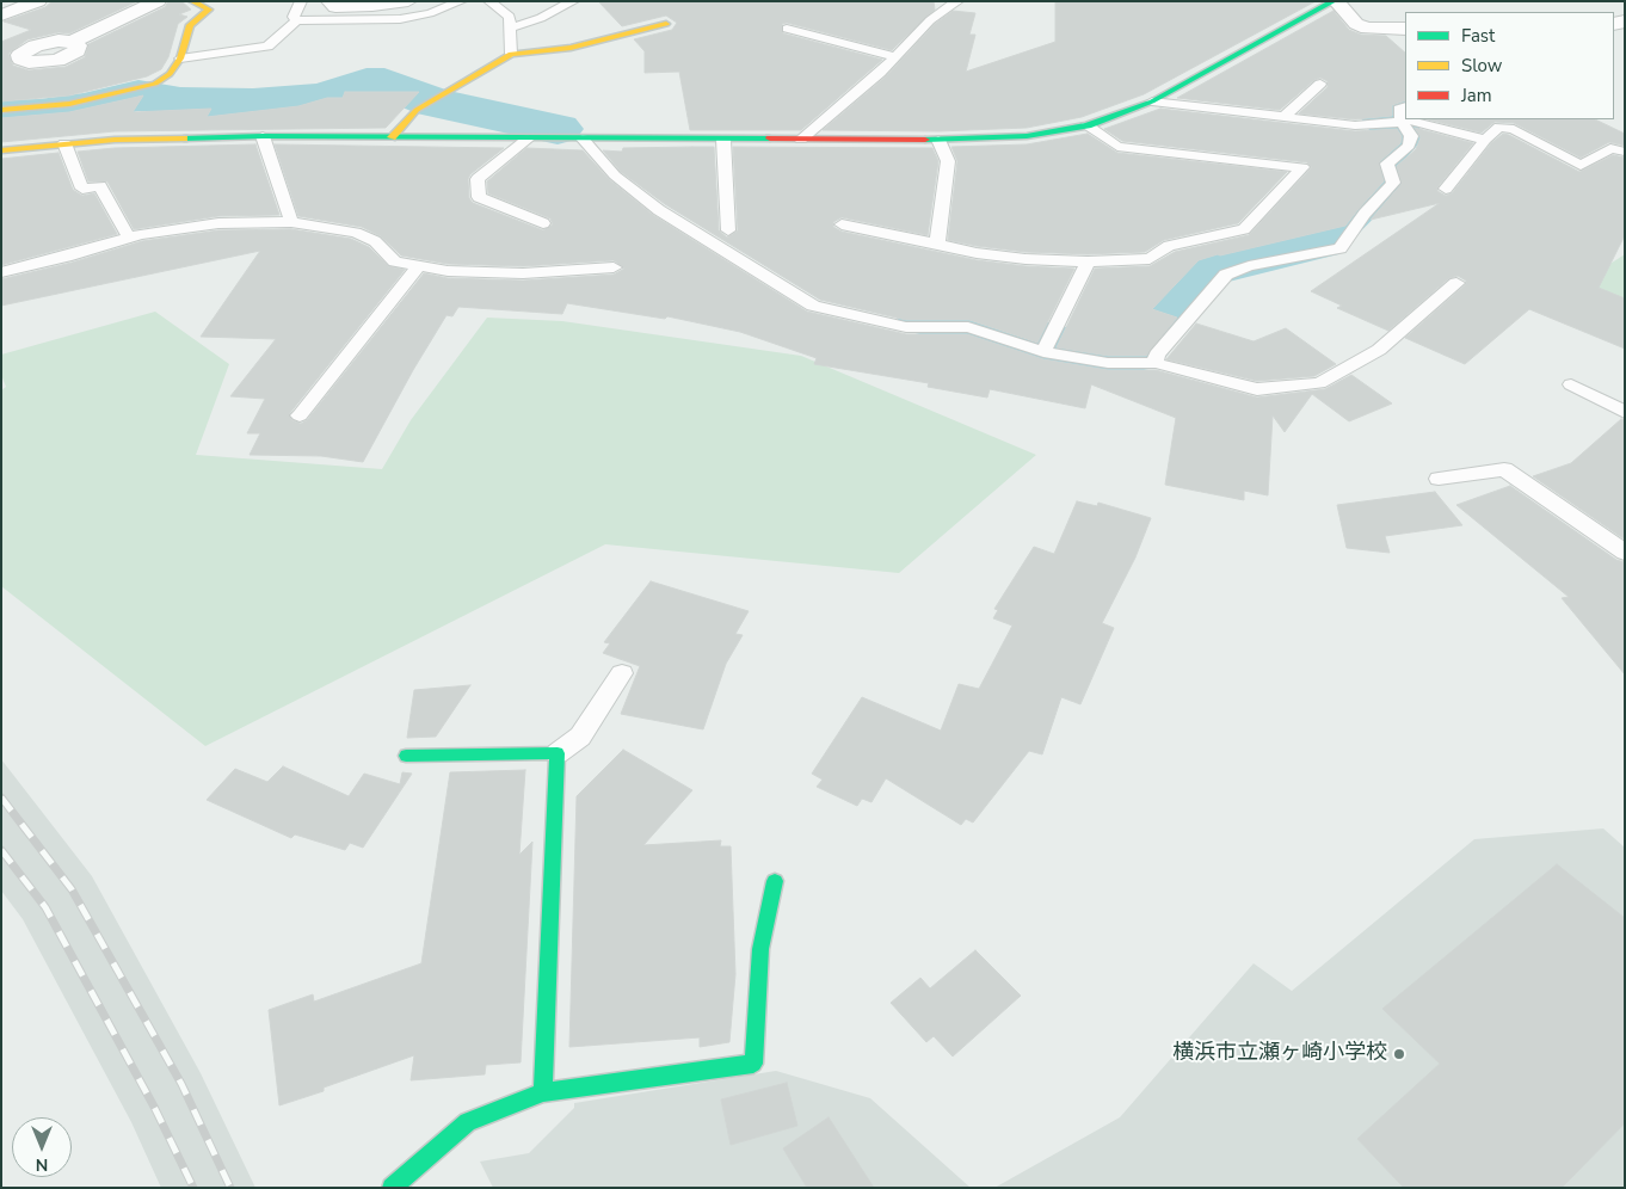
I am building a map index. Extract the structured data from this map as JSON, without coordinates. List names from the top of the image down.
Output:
{
  "places": ["横浜市立瀬ヶ崎小学校"],
  "legend": ["Fast", "Slow", "Jam"],
  "north": "bottom"
}
